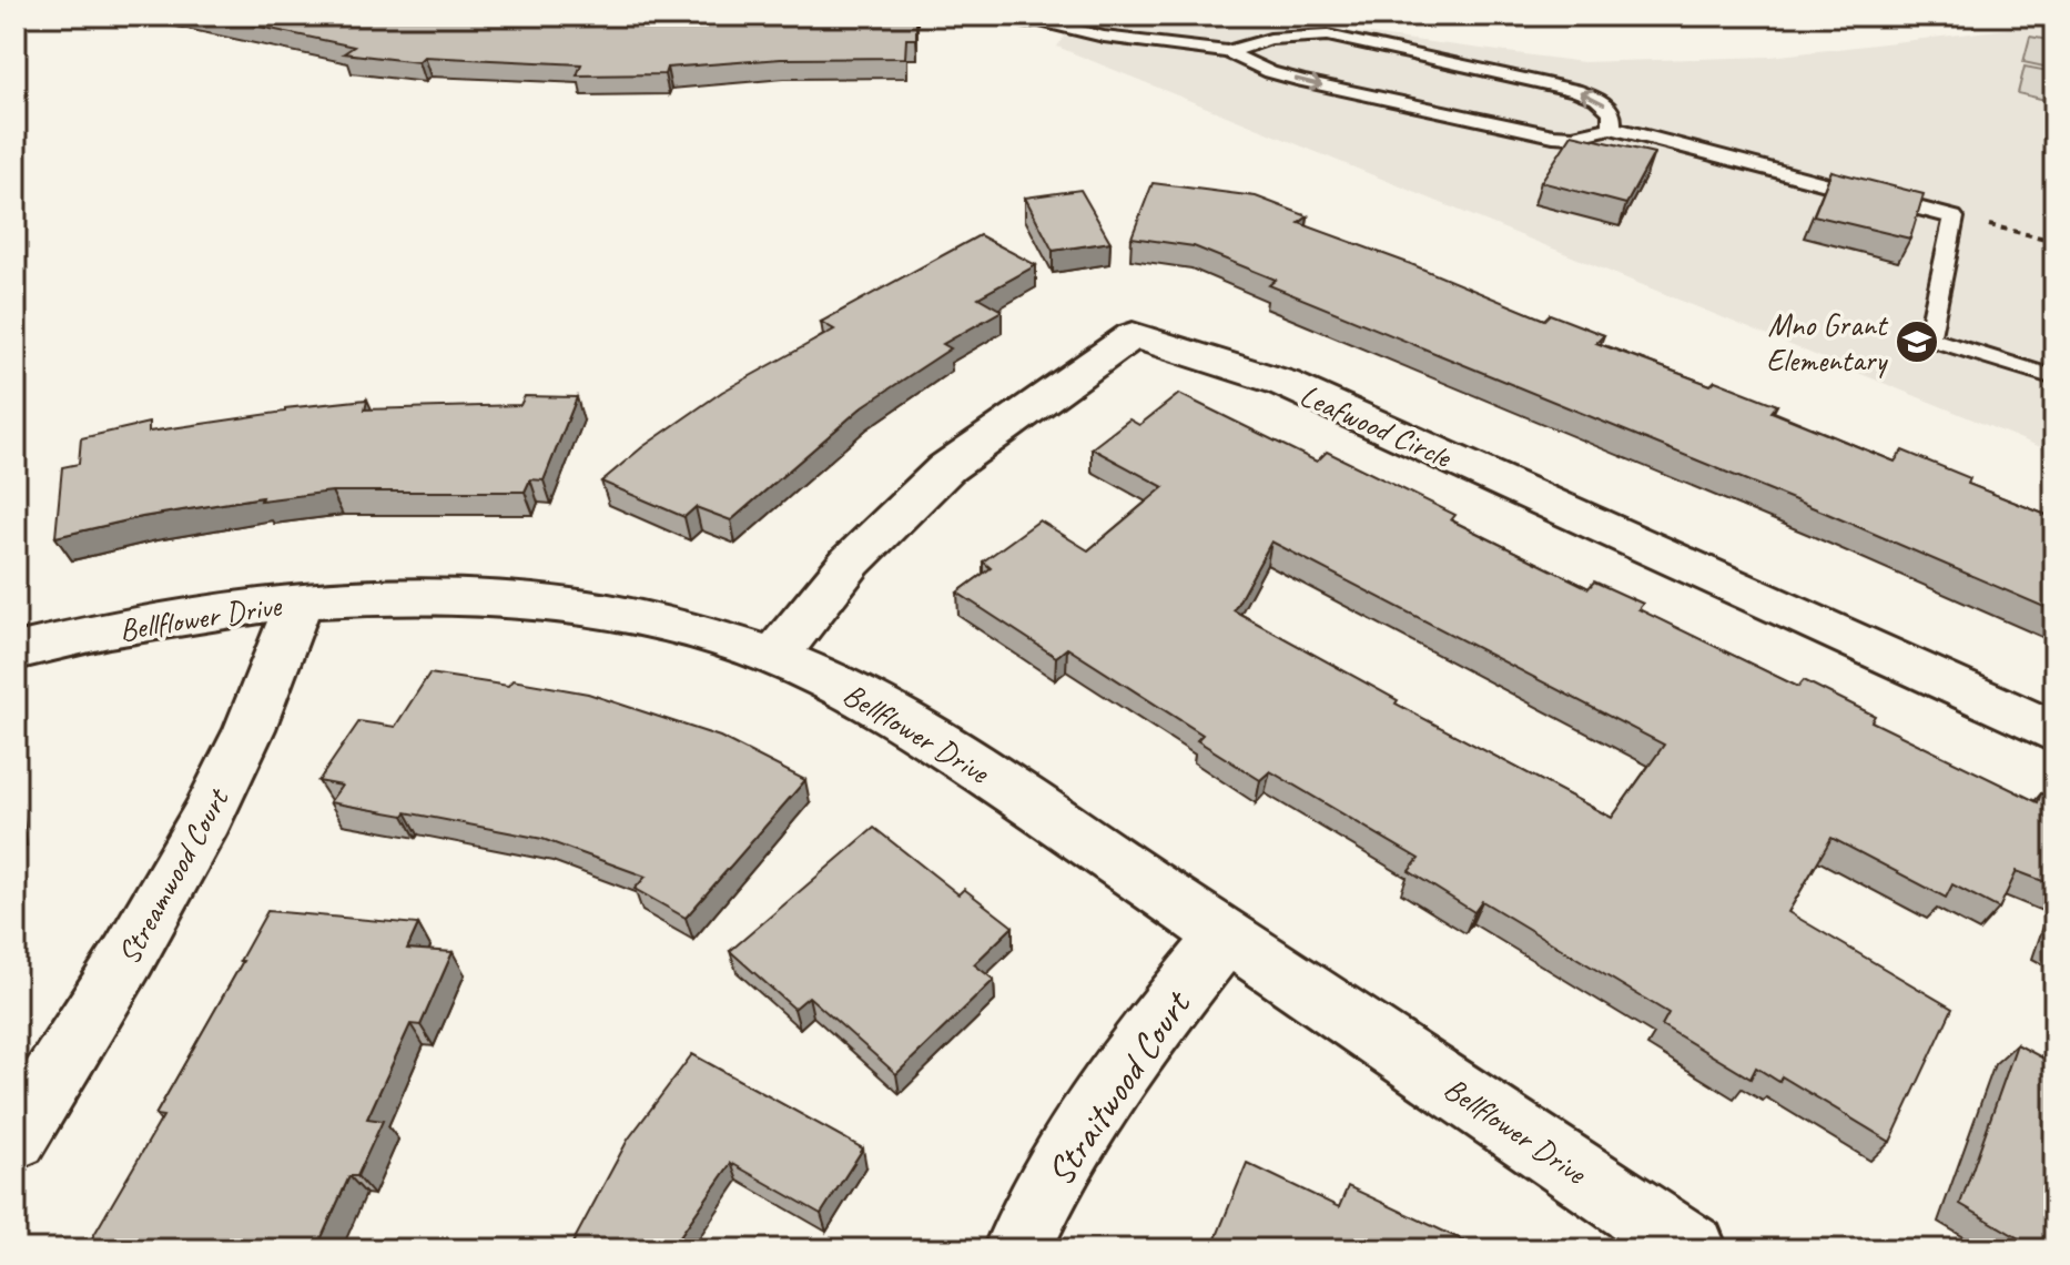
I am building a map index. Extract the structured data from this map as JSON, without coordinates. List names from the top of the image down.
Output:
{
  "streets": {
    "street": [
      "Leafwood Circle",
      "Bellflower Drive",
      "Streamwood Court",
      "Straitwood Court"
    ]
  },
  "crossings": [
    ["Leafwood Circle", "Bellflower Drive"],
    ["Bellflower Drive", "Streamwood Court"],
    ["Bellflower Drive", "Straitwood Court"]
  ],
  "places": {
    "school or university": ["Mno Grant Elementary"]
  }
}
